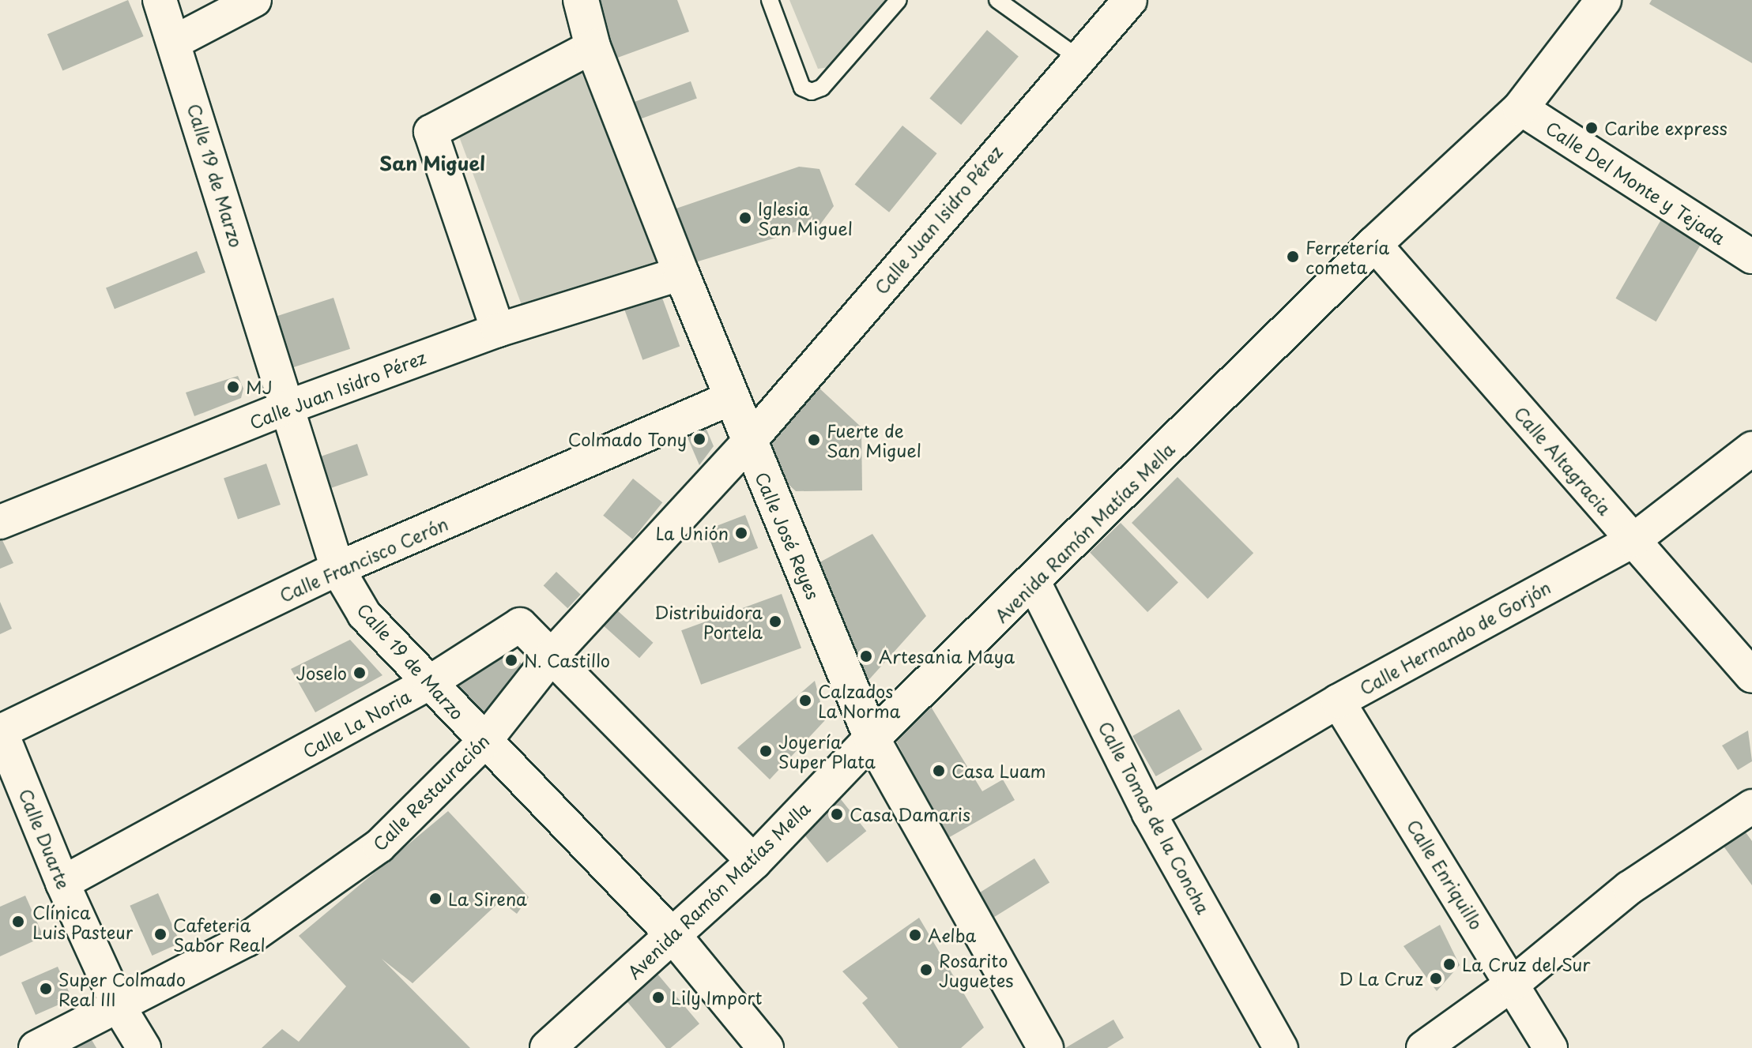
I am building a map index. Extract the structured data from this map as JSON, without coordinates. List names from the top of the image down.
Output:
{
  "streets": {
    "main road": ["Calle 19 de Marzo", "Avenida Ramón Matías Mella", "Calle José Reyes"],
    "street": [
      "Calle Del Monte y Tejada",
      "Calle Juan Isidro Pérez",
      "Calle Altagracia",
      "Calle Francisco Cerón",
      "Calle Hernando de Gorjón",
      "Calle La Noria",
      "Calle Restauración",
      "Calle Tomas de la Concha",
      "Calle Duarte",
      "Calle Enriquillo"
    ]
  },
  "crossings": [
    ["Calle 19 de Marzo", "Calle Juan Isidro Pérez"],
    ["Calle 19 de Marzo", "Avenida Ramón Matías Mella"],
    ["Calle 19 de Marzo", "Calle Francisco Cerón"],
    ["Calle 19 de Marzo", "Calle La Noria"],
    ["Calle 19 de Marzo", "Calle Restauración"],
    ["Calle Del Monte y Tejada", "Avenida Ramón Matías Mella"],
    ["Calle Juan Isidro Pérez", "Calle José Reyes"],
    ["Calle Juan Isidro Pérez", "Calle Restauración"],
    ["Calle Altagracia", "Avenida Ramón Matías Mella"],
    ["Calle Altagracia", "Calle Hernando de Gorjón"],
    ["Avenida Ramón Matías Mella", "Calle José Reyes"],
    ["Avenida Ramón Matías Mella", "Calle La Noria"],
    ["Avenida Ramón Matías Mella", "Calle Tomas de la Concha"],
    ["Calle José Reyes", "Calle Francisco Cerón"],
    ["Calle José Reyes", "Calle Restauración"],
    ["Calle Francisco Cerón", "Calle Duarte"],
    ["Calle Hernando de Gorjón", "Calle Tomas de la Concha"],
    ["Calle Hernando de Gorjón", "Calle Enriquillo"],
    ["Calle La Noria", "Calle Restauración"],
    ["Calle La Noria", "Calle Duarte"],
    ["Calle Restauración", "Calle Duarte"]
  ],
  "districts": ["San Miguel"],
  "places": [
    "Caribe express",
    "Iglesia San Miguel",
    "Ferretería cometa",
    "MJ",
    "Colmado Tony",
    "Fuerte de San Miguel",
    "La Unión",
    "Distribuidora Portela",
    "Artesania Maya",
    "N. Castillo",
    "Joselo",
    "Calzados La Norma",
    "Joyería Super Plata",
    "Casa Luam",
    "Casa Damaris",
    "La Sirena",
    "Clínica Luis Pasteur",
    "Cafeteria Sabor Real",
    "Aelba",
    "La Cruz del Sur",
    "Rosarito Juguetes",
    "D La Cruz",
    "Super Colmado Real III",
    "Lily Import"
  ]
}
